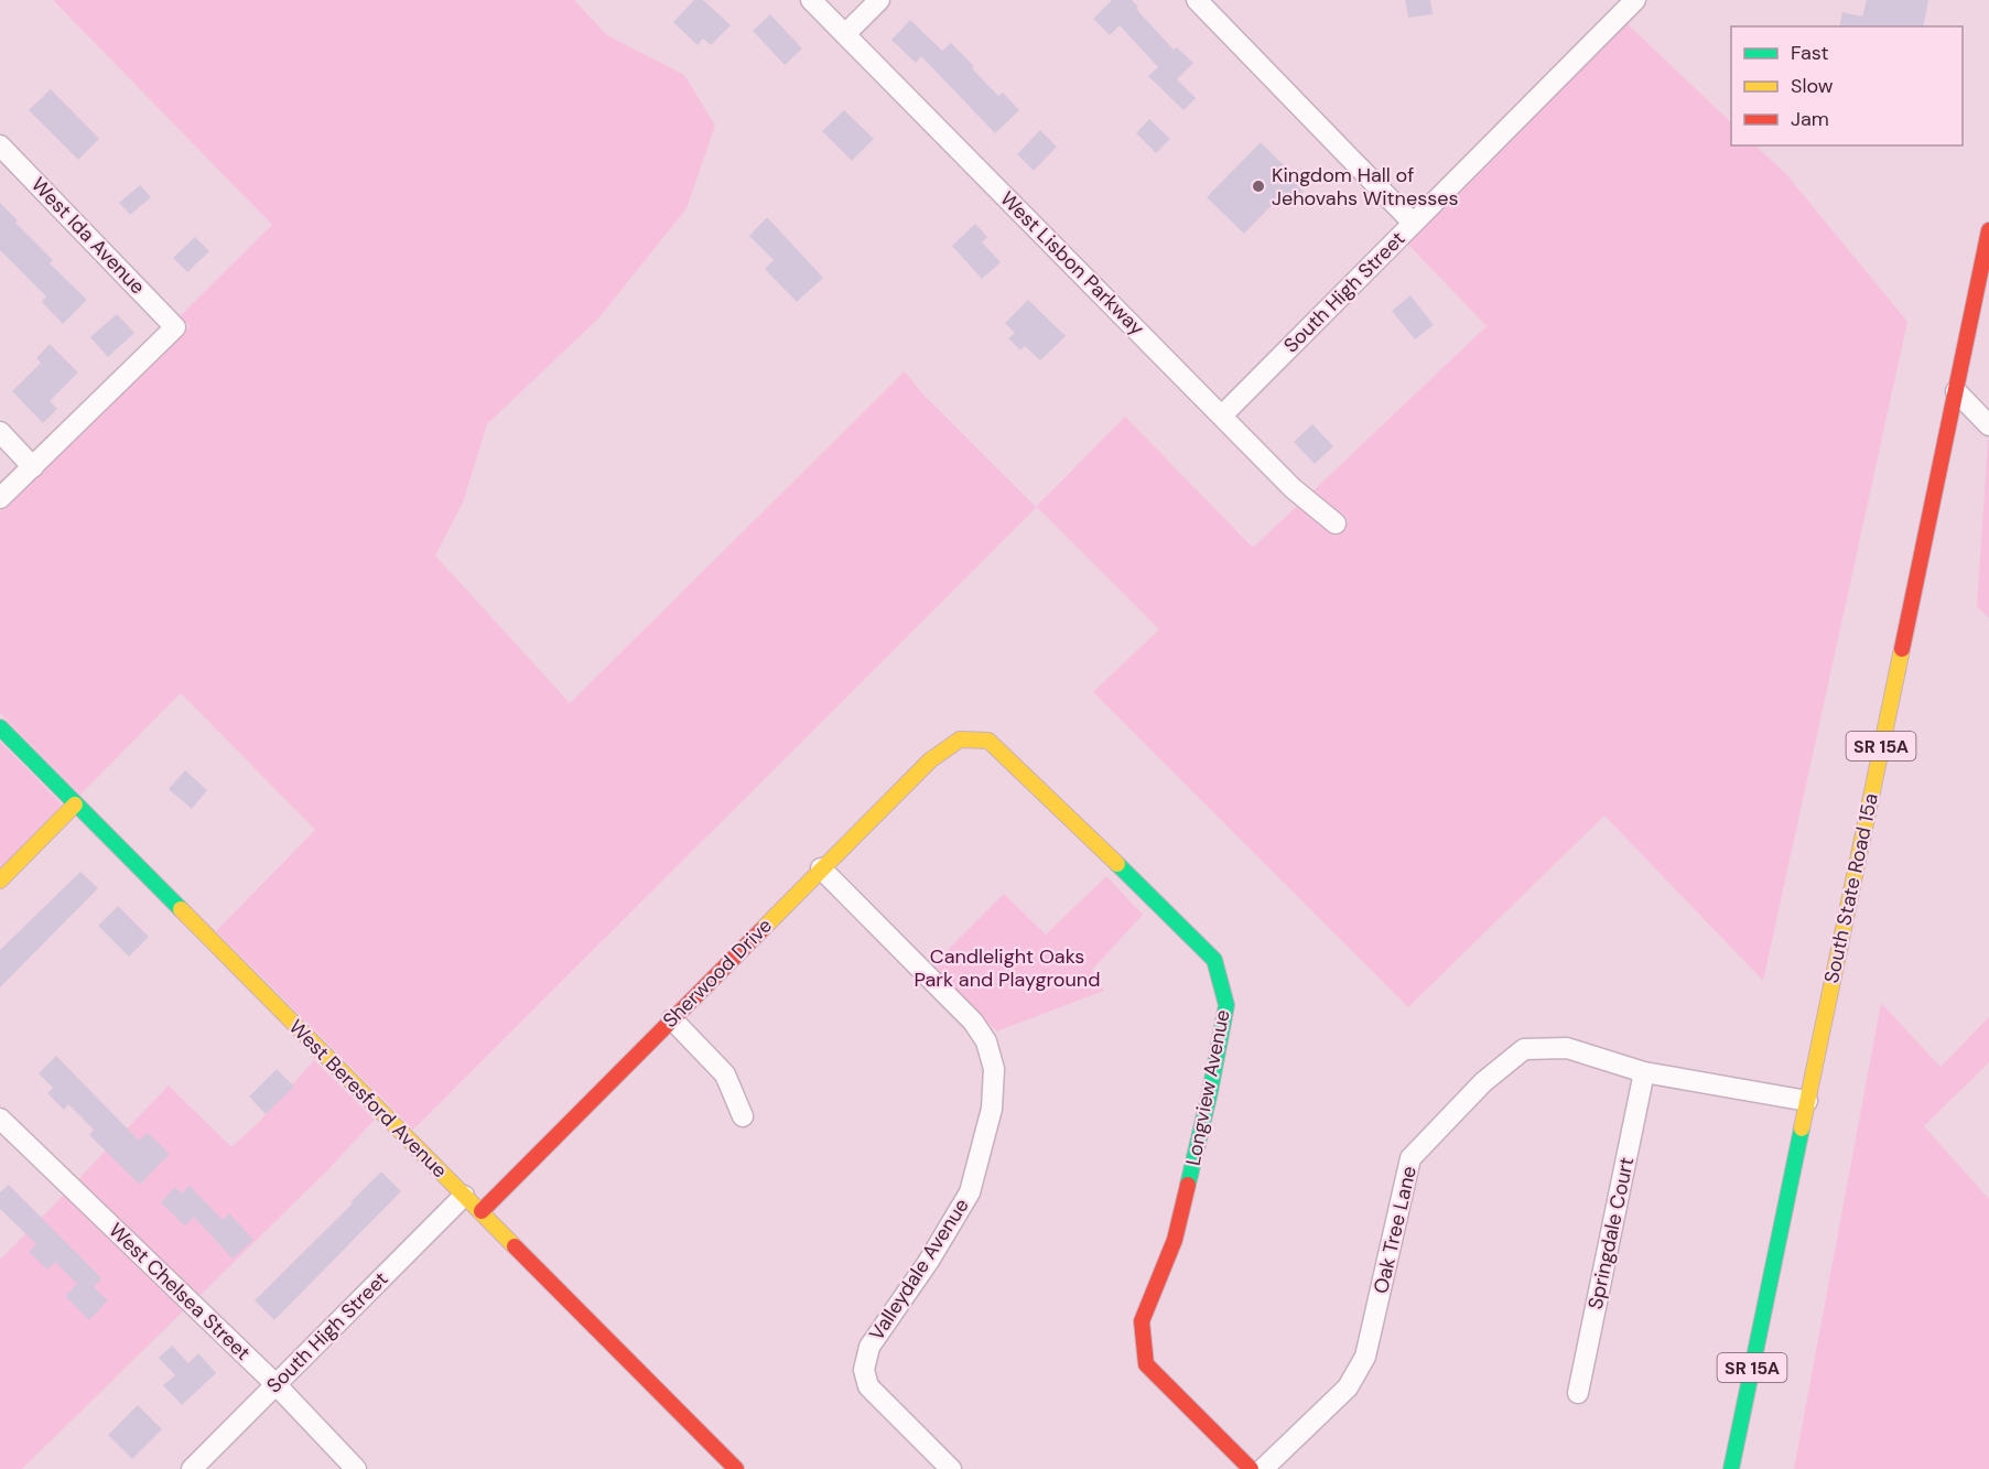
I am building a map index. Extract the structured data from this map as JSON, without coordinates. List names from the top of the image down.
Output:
{
  "streets": {
    "main road": [
      "SR 15A",
      "South State Road 15a",
      "Sherwood Drive",
      "Longview Avenue",
      "West Beresford Avenue"
    ],
    "street": [
      "West Ida Avenue",
      "West Lisbon Parkway",
      "South High Street",
      "Oak Tree Lane",
      "Springdale Court",
      "Valleydale Avenue",
      "West Chelsea Street"
    ]
  },
  "crossings": [
    ["West Lisbon Parkway", "South High Street"],
    ["South High Street", "West Beresford Avenue"],
    ["South High Street", "West Chelsea Street"],
    ["South State Road 15a", "Oak Tree Lane"],
    ["Sherwood Drive", "Longview Avenue"],
    ["Sherwood Drive", "West Beresford Avenue"],
    ["Sherwood Drive", "Valleydale Avenue"],
    ["Oak Tree Lane", "Springdale Court"]
  ],
  "parks": ["Candlelight Oaks Park and Playground"],
  "places": ["Kingdom Hall of Jehovahs Witnesses"],
  "legend": ["Fast", "Slow", "Jam"]
}
